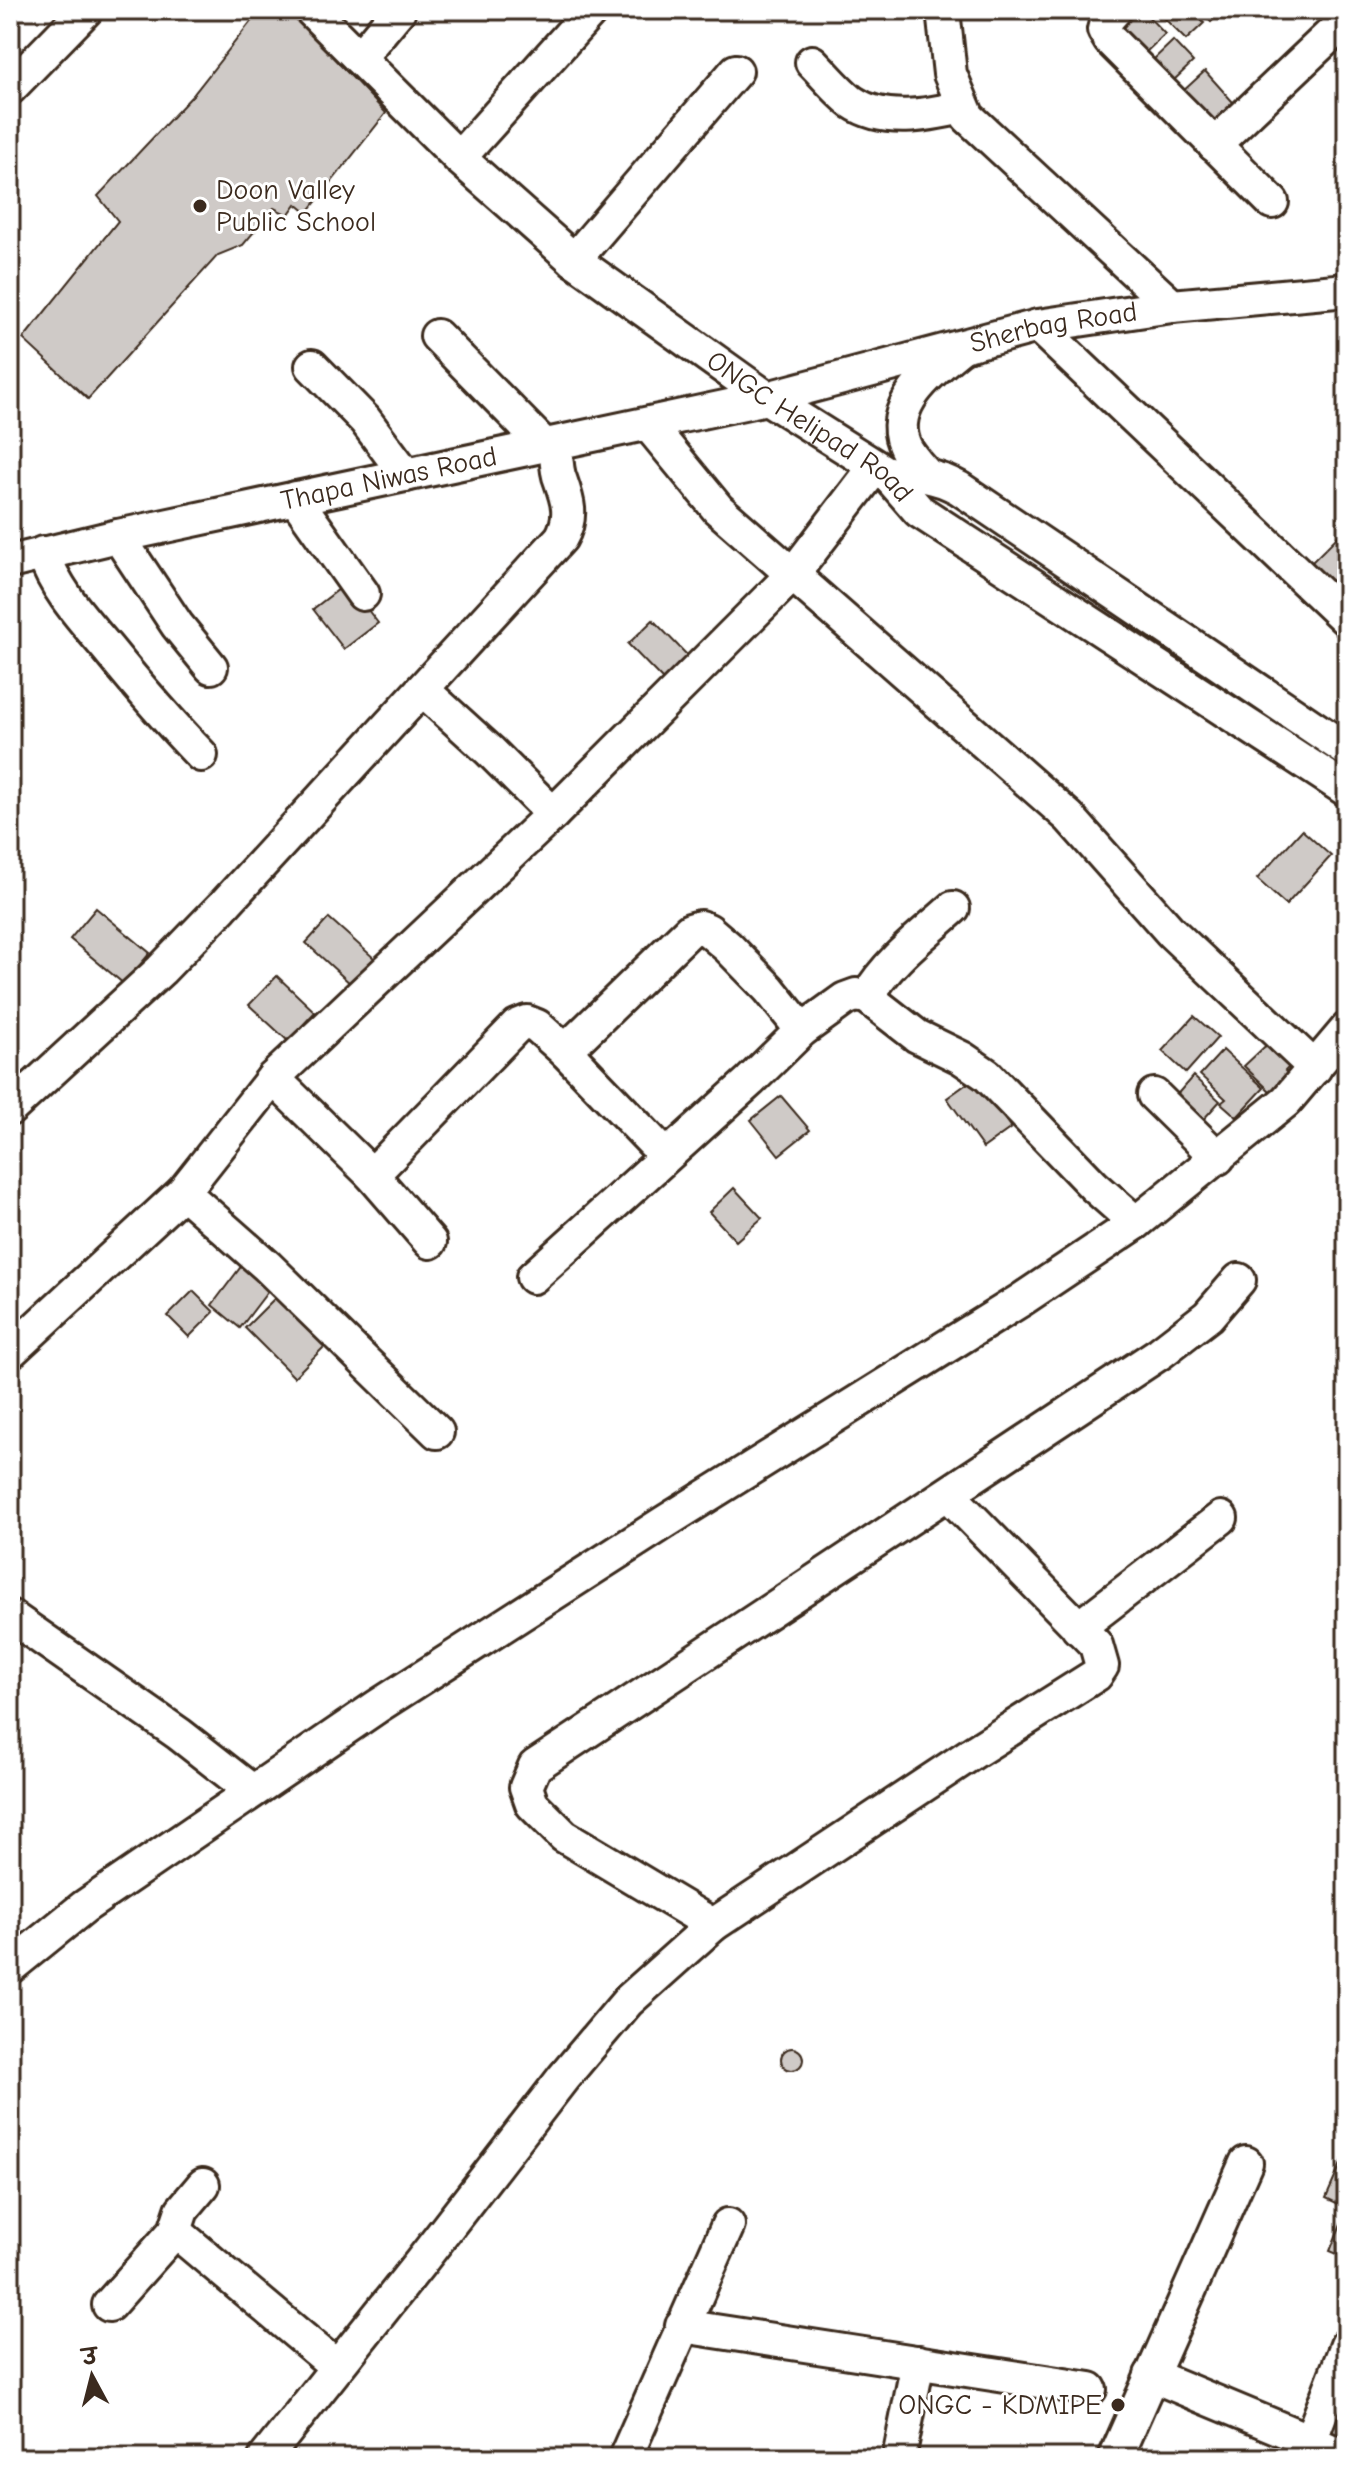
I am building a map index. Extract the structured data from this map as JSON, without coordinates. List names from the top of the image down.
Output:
{
  "streets": {
    "street": ["Sherbag Road", "ONGC Helipad Road", "Thapa Niwas Road"]
  },
  "crossings": [
    ["Sherbag Road", "ONGC Helipad Road"],
    ["Sherbag Road", "Thapa Niwas Road"],
    ["ONGC Helipad Road", "Thapa Niwas Road"]
  ],
  "places": ["Doon Valley Public School", "ONGC - KDMIPE"],
  "north": "top"
}
